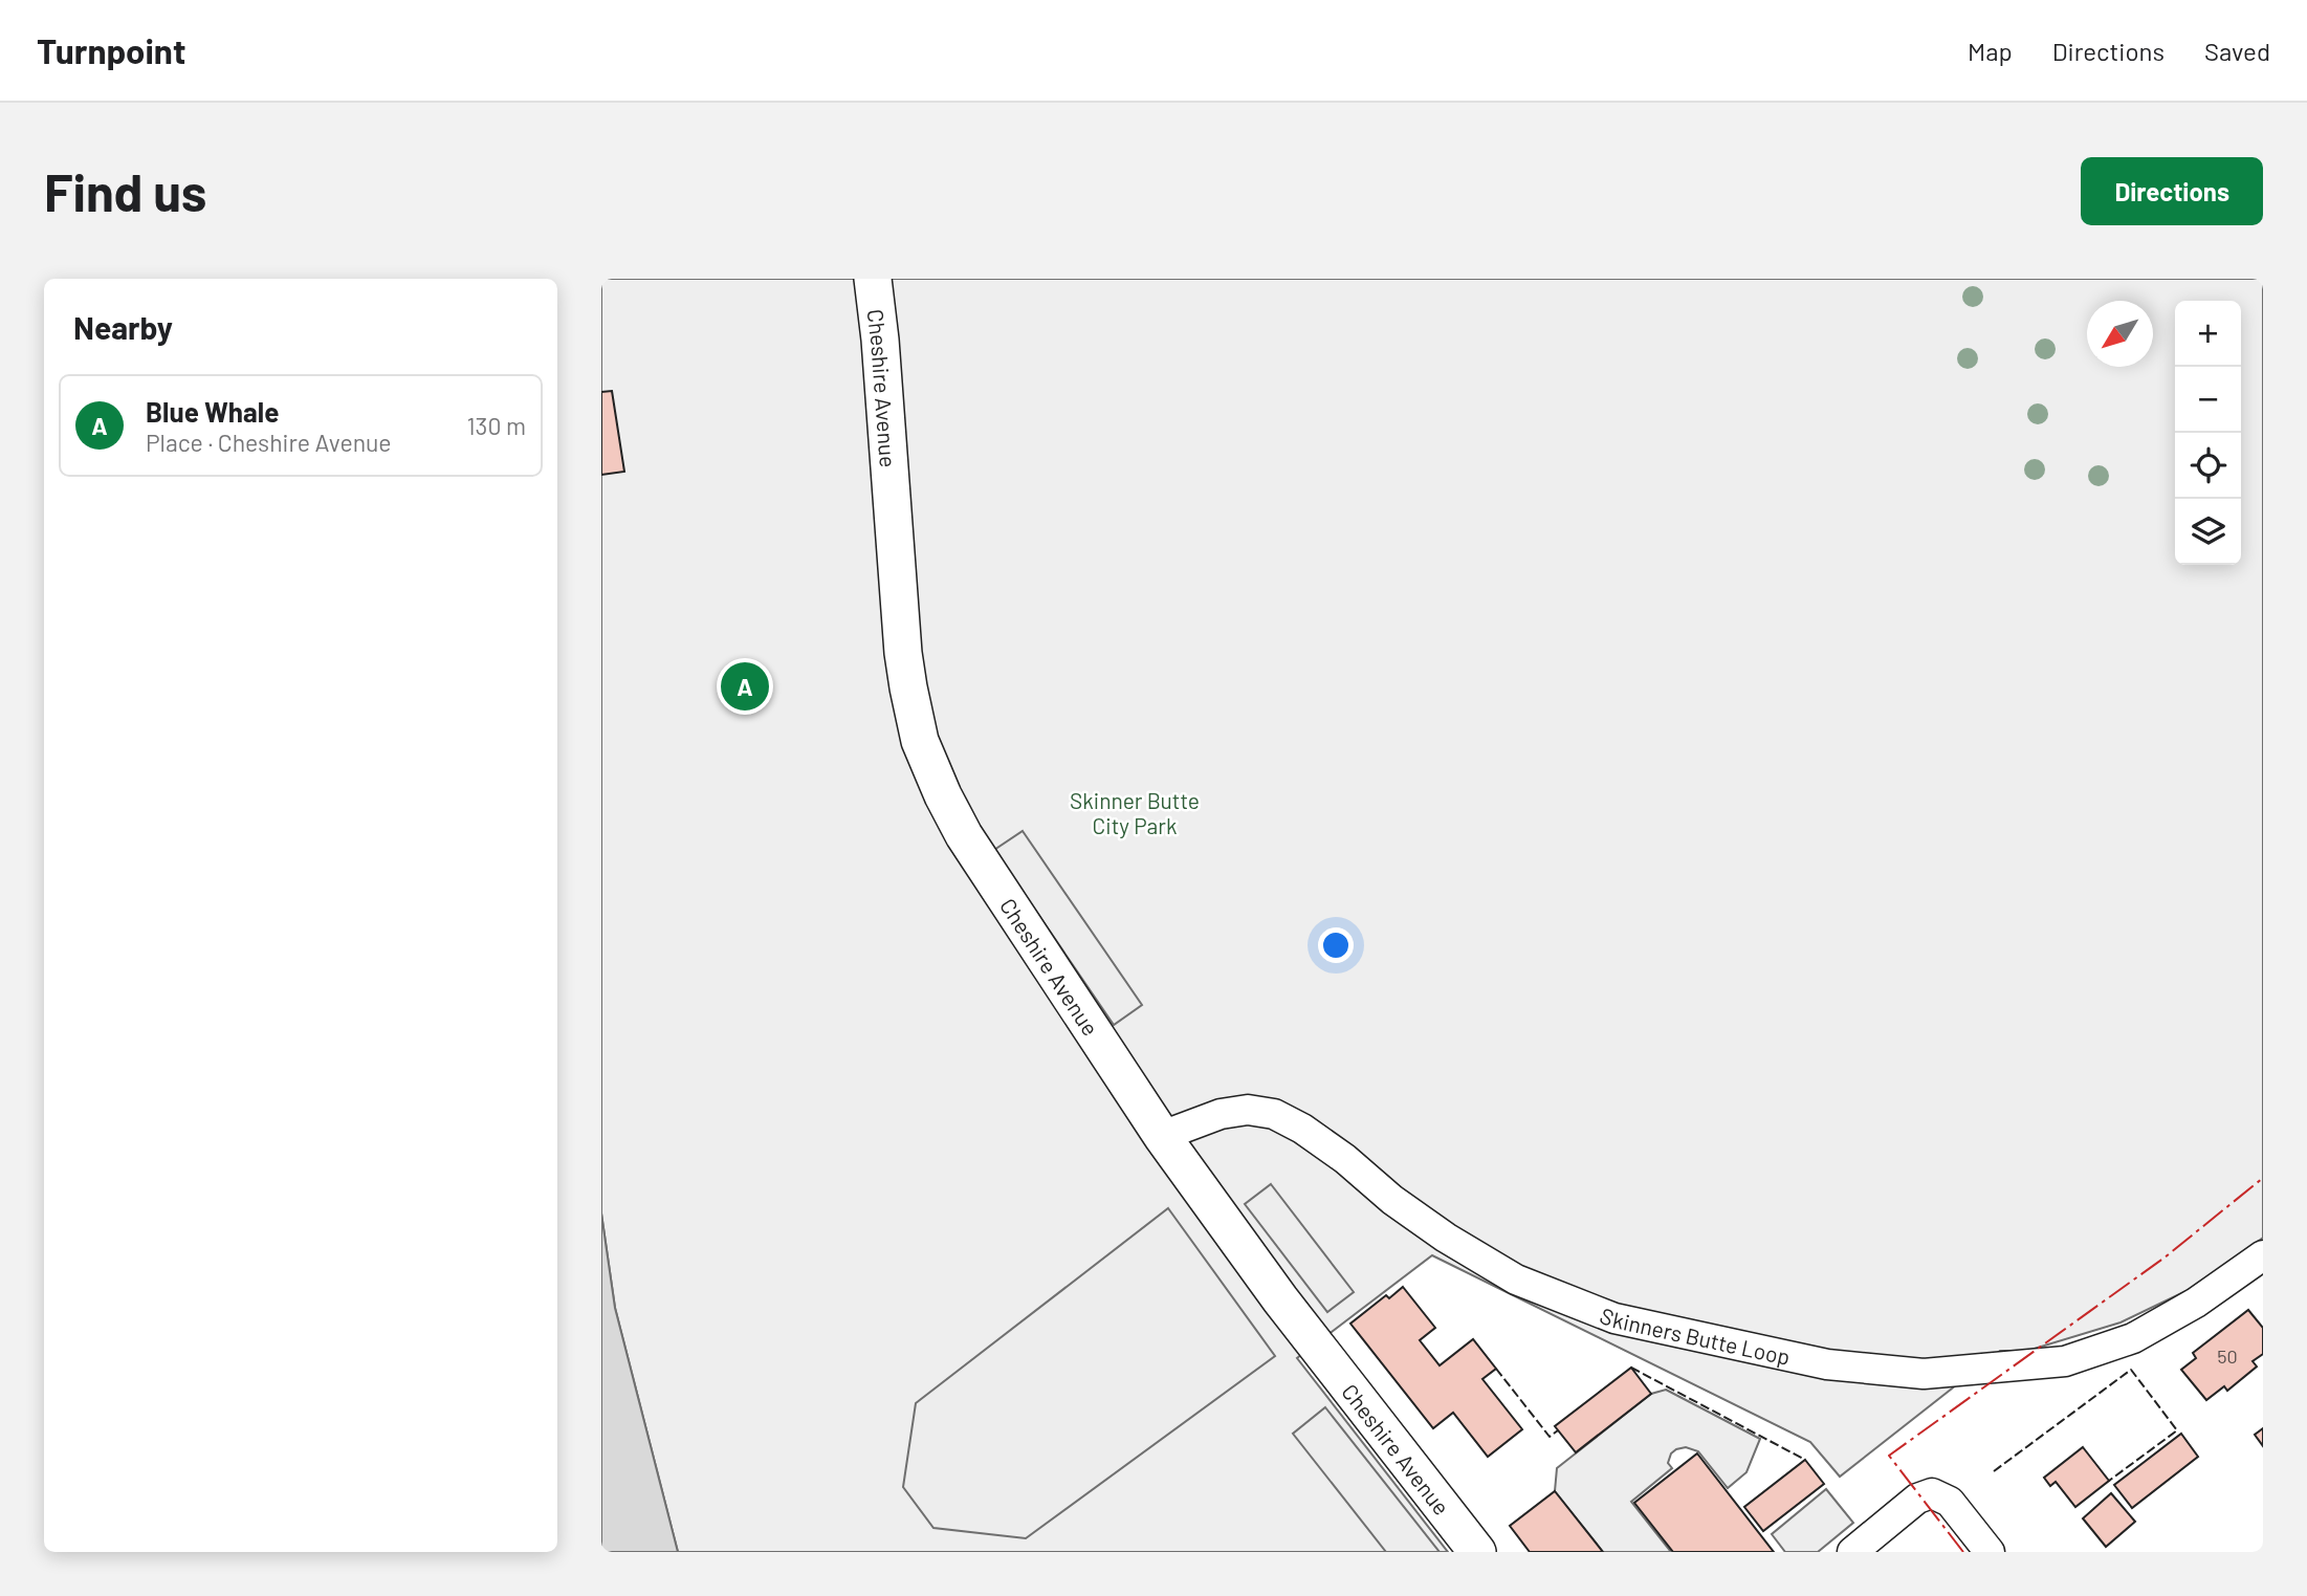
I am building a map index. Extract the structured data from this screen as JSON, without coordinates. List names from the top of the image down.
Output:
{
  "streets": {
    "street": ["Cheshire Avenue", "Skinners Butte Loop"]
  },
  "crossings": [
    ["Cheshire Avenue", "Skinners Butte Loop"]
  ],
  "parks": ["Skinner Butte City Park"],
  "house_numbers": ["50"],
  "north": "bottom left",
  "page": {
    "header": "Turnpoint",
    "nav": ["Map", "Directions", "Saved"],
    "buttons": "Directions",
    "title": "Find us",
    "heading": "Nearby",
    "map_buttons": ["+", "−"],
    "list": [
      {
        "mark": "A",
        "name": "Blue Whale",
        "note": "Place · Cheshire Avenue",
        "value": "130 m"
      }
    ],
    "pins": "A"
  }
}
